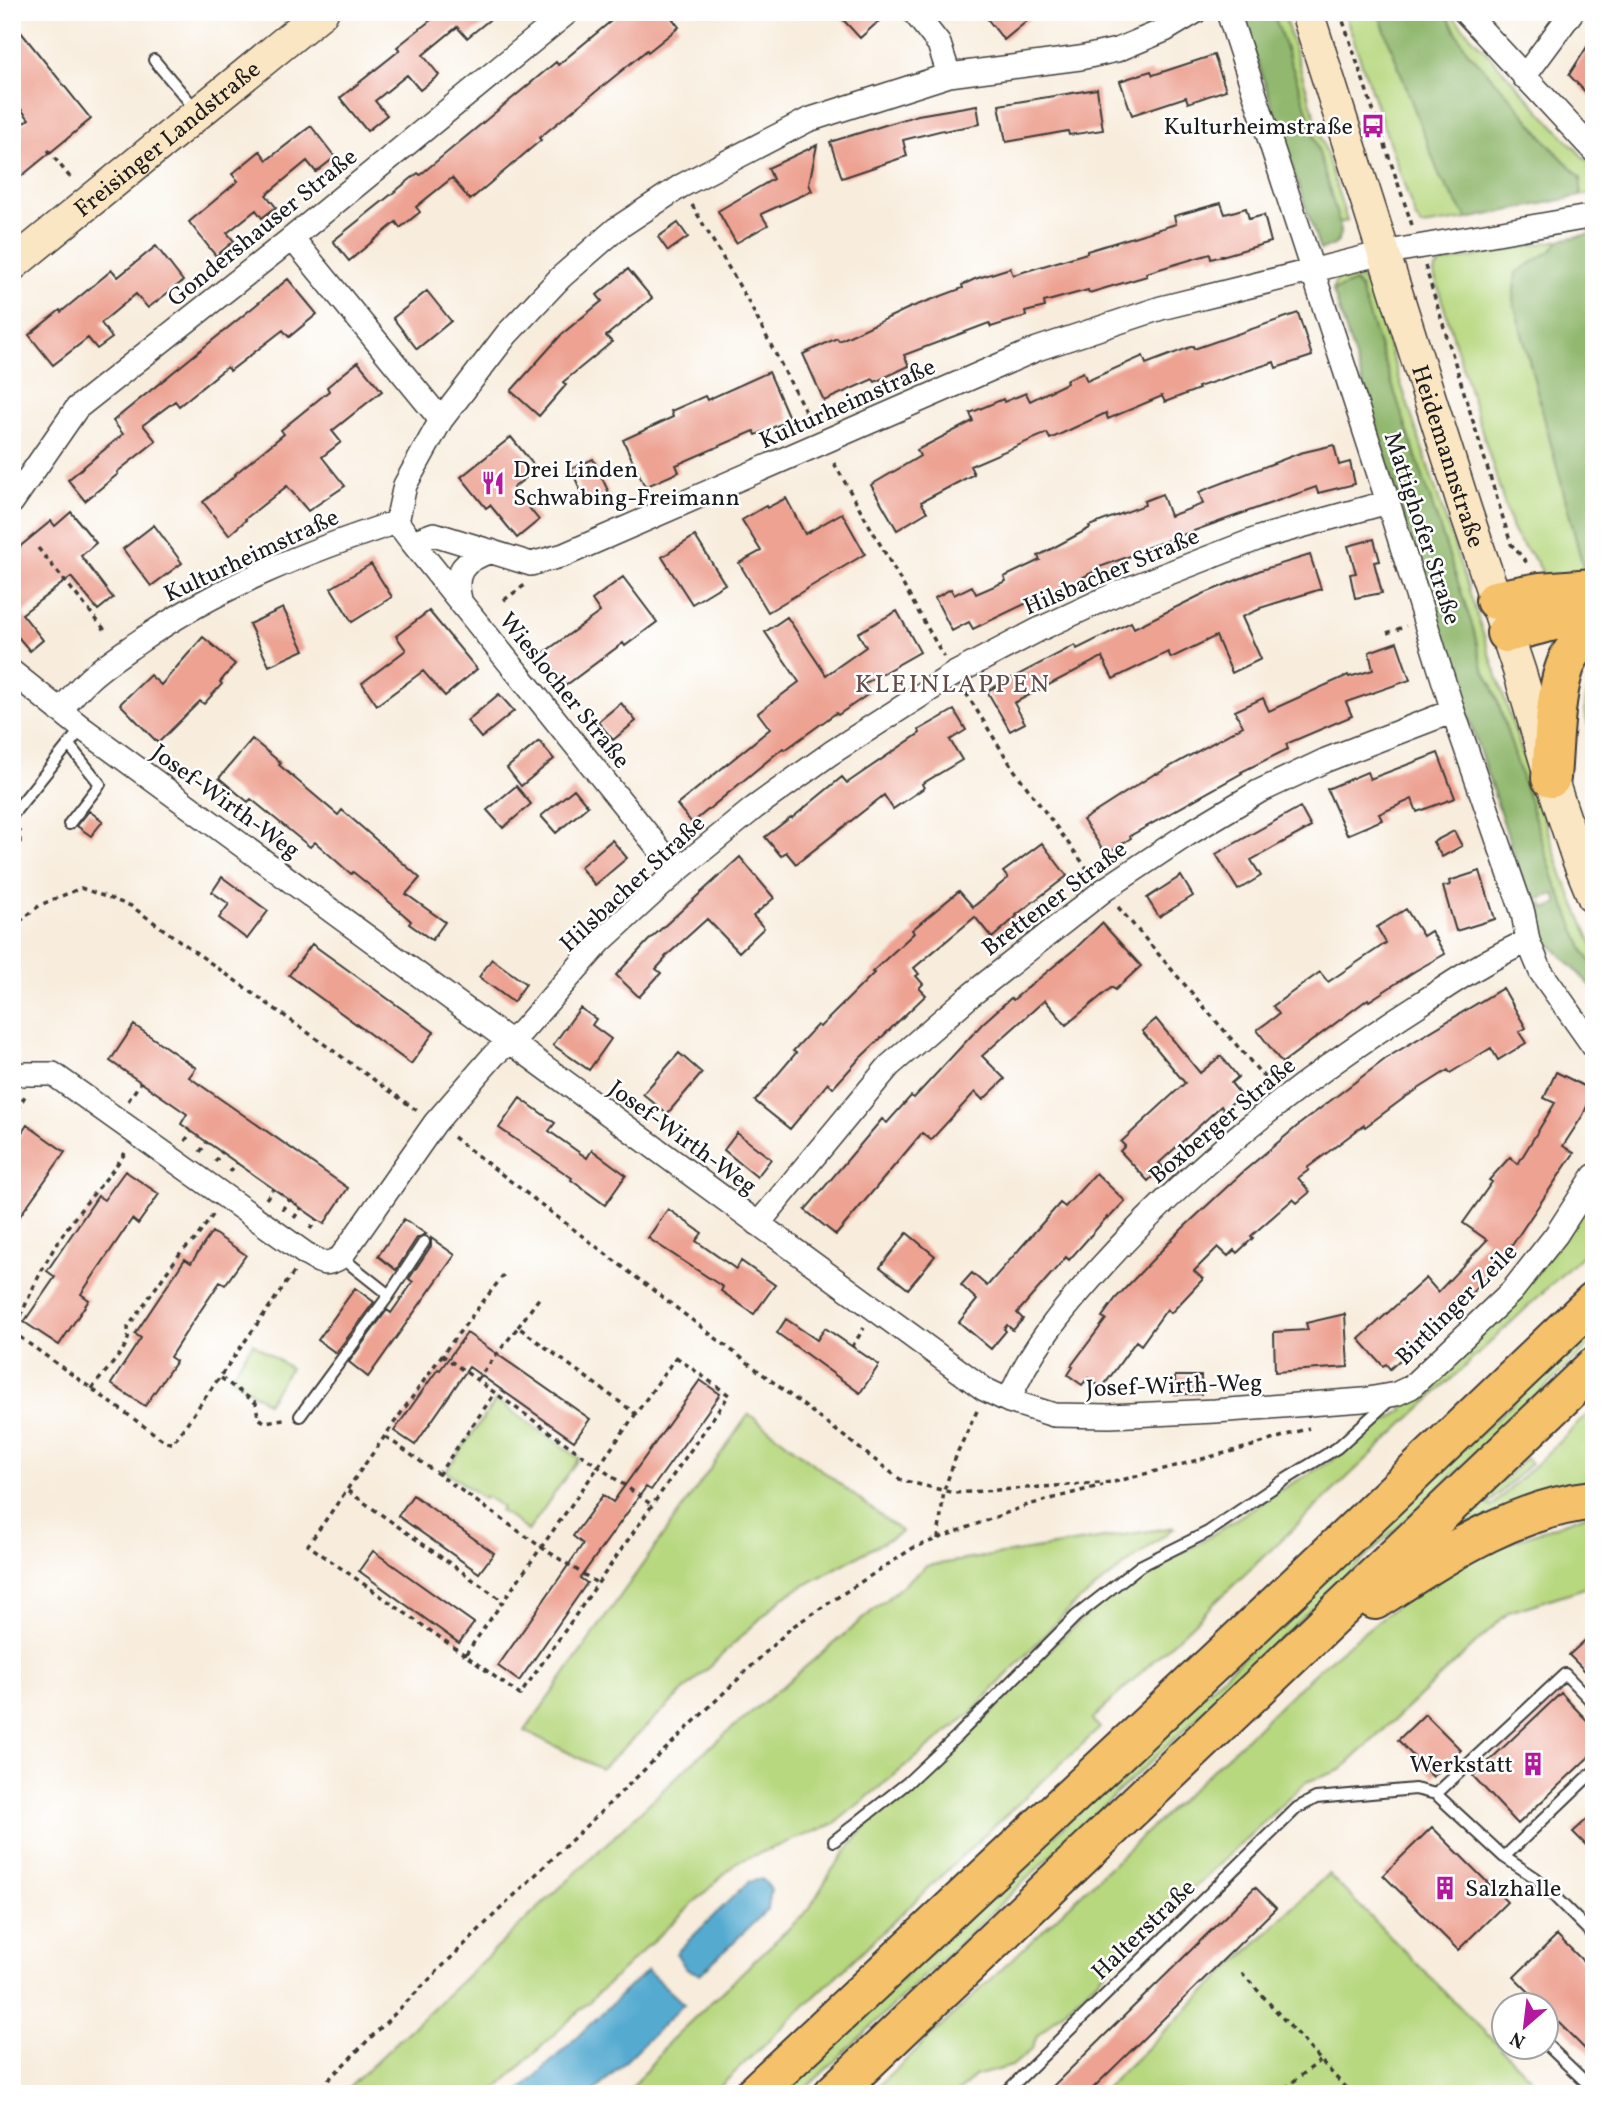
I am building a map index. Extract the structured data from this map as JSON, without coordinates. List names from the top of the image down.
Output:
{
  "streets": {
    "main road": ["Freisinger Landstraße", "Heidemannstraße"],
    "street": [
      "Gondershauser Straße",
      "Kulturheimstraße",
      "Mattighofer Straße",
      "Hilsbacher Straße",
      "Wieslocher Straße",
      "Josef-Wirth-Weg",
      "Brettener Straße",
      "Boxberger Straße",
      "Birtlinger Zeile"
    ],
    "lane": ["Halterstraße"]
  },
  "crossings": [
    ["Kulturheimstraße", "Heidemannstraße"],
    ["Kulturheimstraße", "Mattighofer Straße"],
    ["Kulturheimstraße", "Wieslocher Straße"],
    ["Kulturheimstraße", "Josef-Wirth-Weg"],
    ["Mattighofer Straße", "Hilsbacher Straße"],
    ["Mattighofer Straße", "Brettener Straße"],
    ["Mattighofer Straße", "Boxberger Straße"],
    ["Hilsbacher Straße", "Wieslocher Straße"],
    ["Hilsbacher Straße", "Josef-Wirth-Weg"],
    ["Josef-Wirth-Weg", "Brettener Straße"],
    ["Josef-Wirth-Weg", "Boxberger Straße"],
    ["Josef-Wirth-Weg", "Birtlinger Zeile"]
  ],
  "districts": ["KLEINLAPPEN"],
  "places": {
    "bus stop": ["Kulturheimstraße"],
    "restaurant": ["Drei Linden Schwabing-Freimann"],
    "building": ["Werkstatt", "Salzhalle"]
  },
  "north": "bottom left"
}
